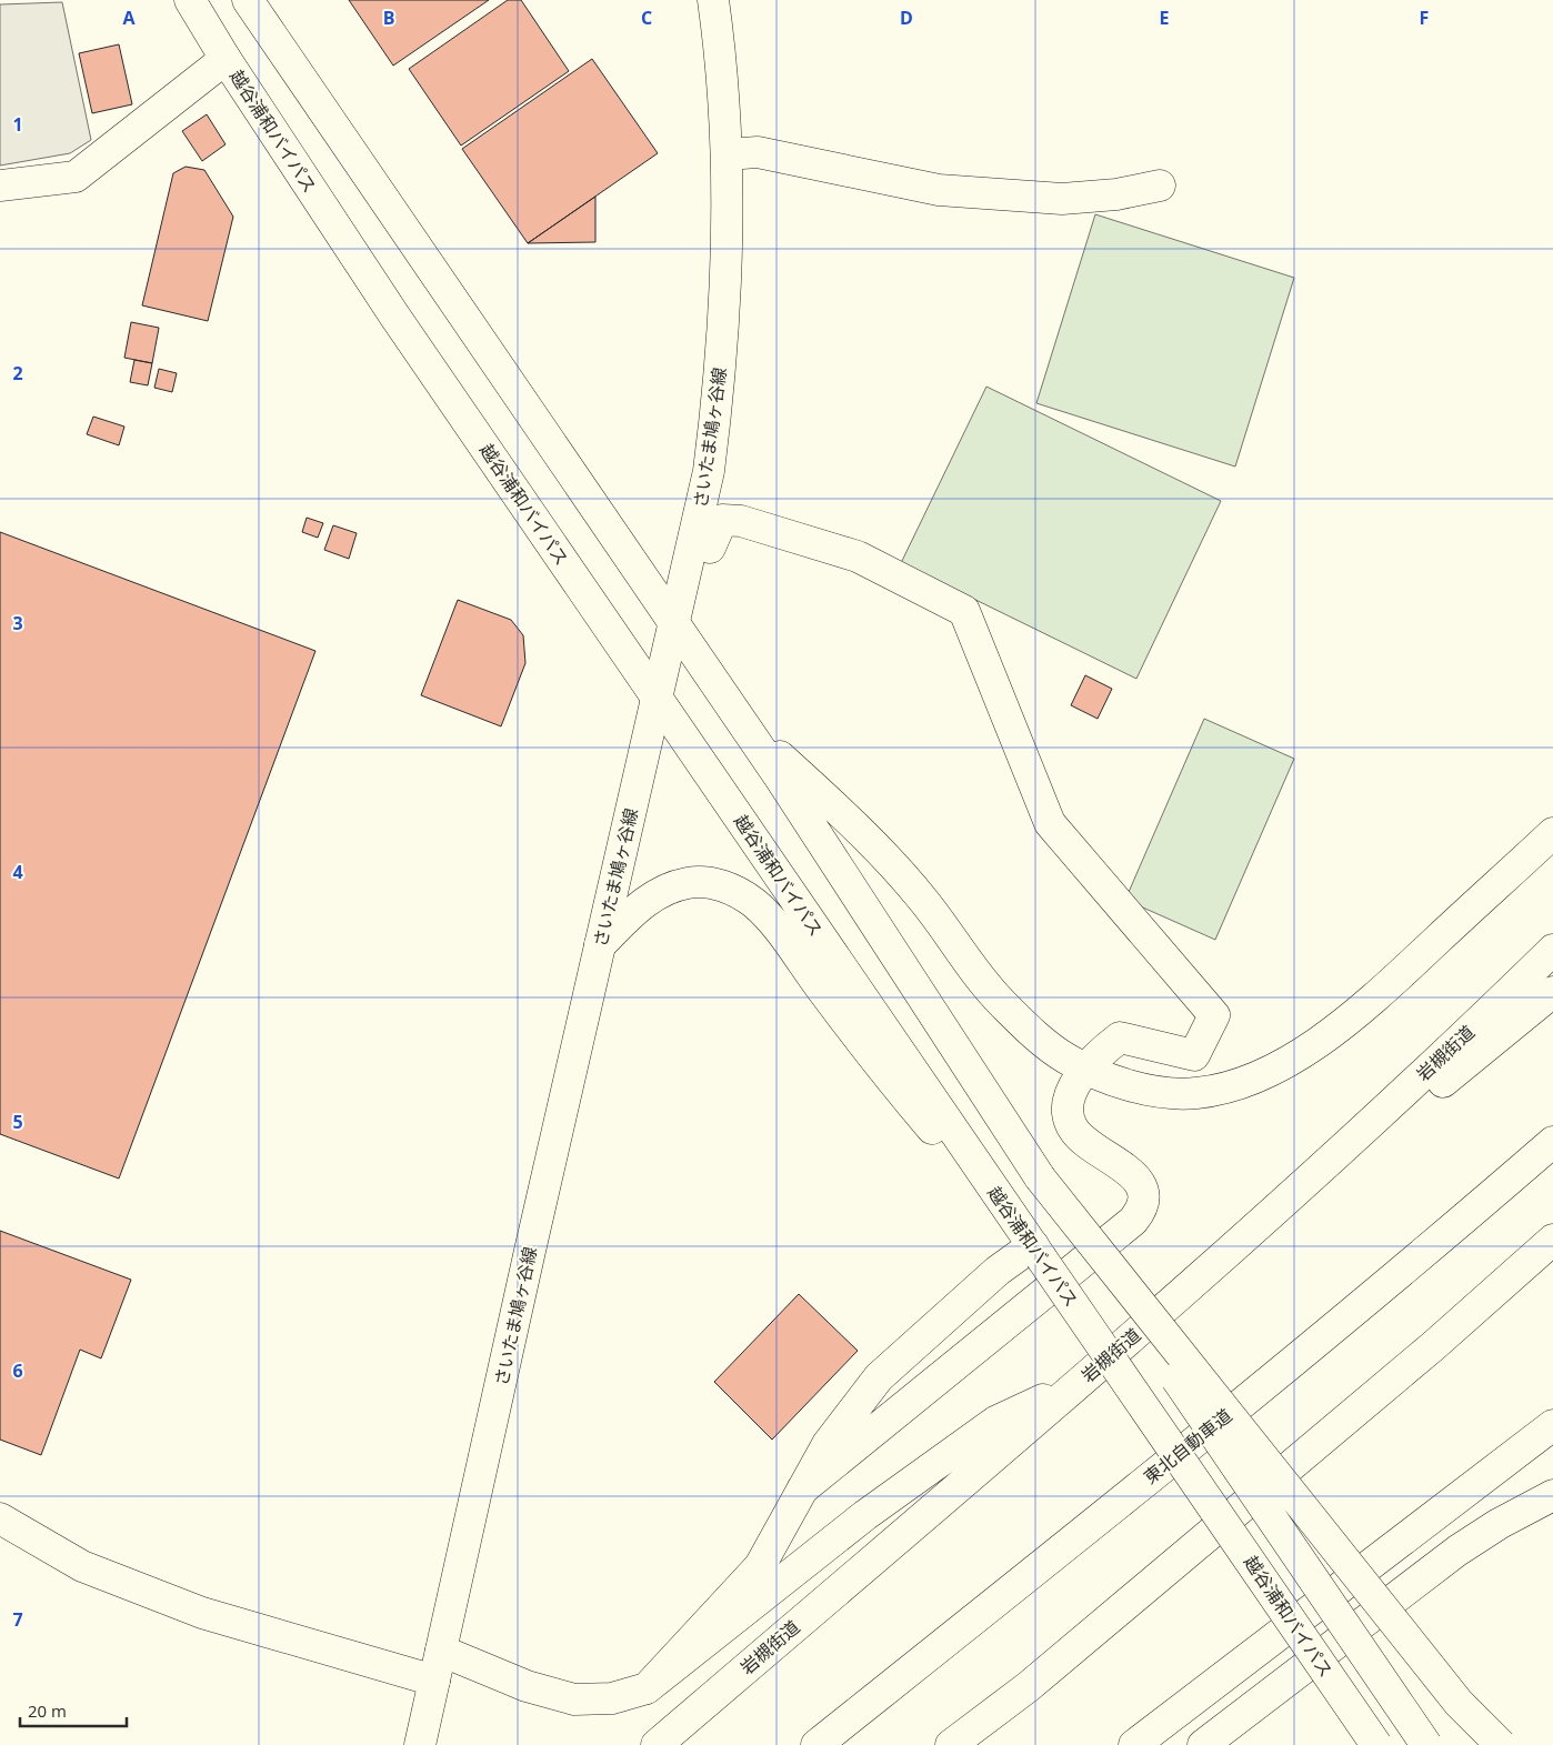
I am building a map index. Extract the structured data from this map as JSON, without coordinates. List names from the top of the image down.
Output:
{
  "streets": {
    "main road": [
      "越谷浦和バイパス",
      "さいたま鳩ヶ谷線",
      "岩槻街道",
      "東北自動車道"
    ]
  },
  "crossings": [
    ["越谷浦和バイパス", "さいたま鳩ヶ谷線"]
  ],
  "scale_bar": "20 m",
  "grid": {
    "columns": [
      "A",
      "B",
      "C",
      "D",
      "E",
      "F"
    ],
    "rows": [
      "1",
      "2",
      "3",
      "4",
      "5",
      "6",
      "7"
    ]
  }
}
